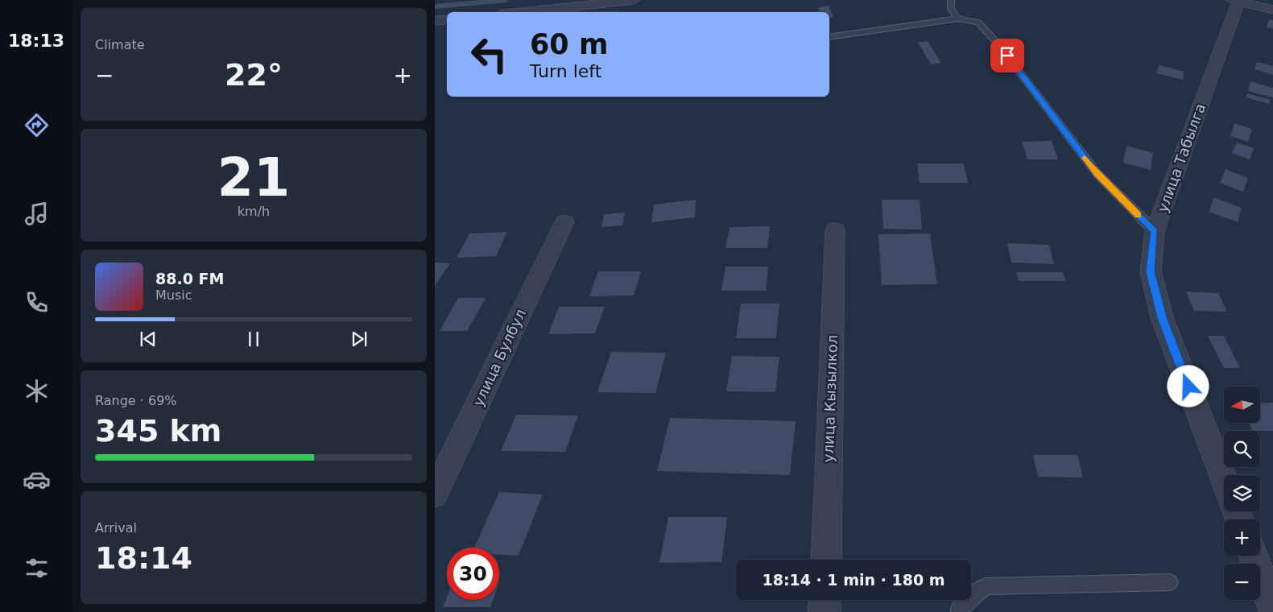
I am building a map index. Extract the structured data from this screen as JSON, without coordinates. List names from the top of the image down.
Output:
{
  "streets": {
    "street": ["улица Табылга", "улица Булбул", "улица Кызылкол"]
  },
  "north": "left",
  "page": {
    "tabs": "18:13",
    "tile": [
      "Climate",
      ["21", "km/h"],
      ["Range · 69%", "345 km"],
      ["Arrival", "18:14"]
    ],
    "turn": ["60 m", "Turn left"],
    "heat": ["−", "22°", "+"],
    "song": ["88.0 FM", "Music"],
    "map_buttons": ["+", "−"],
    "limit": "30",
    "trip": "18:14 · 1 min · 180 m"
  }
}
